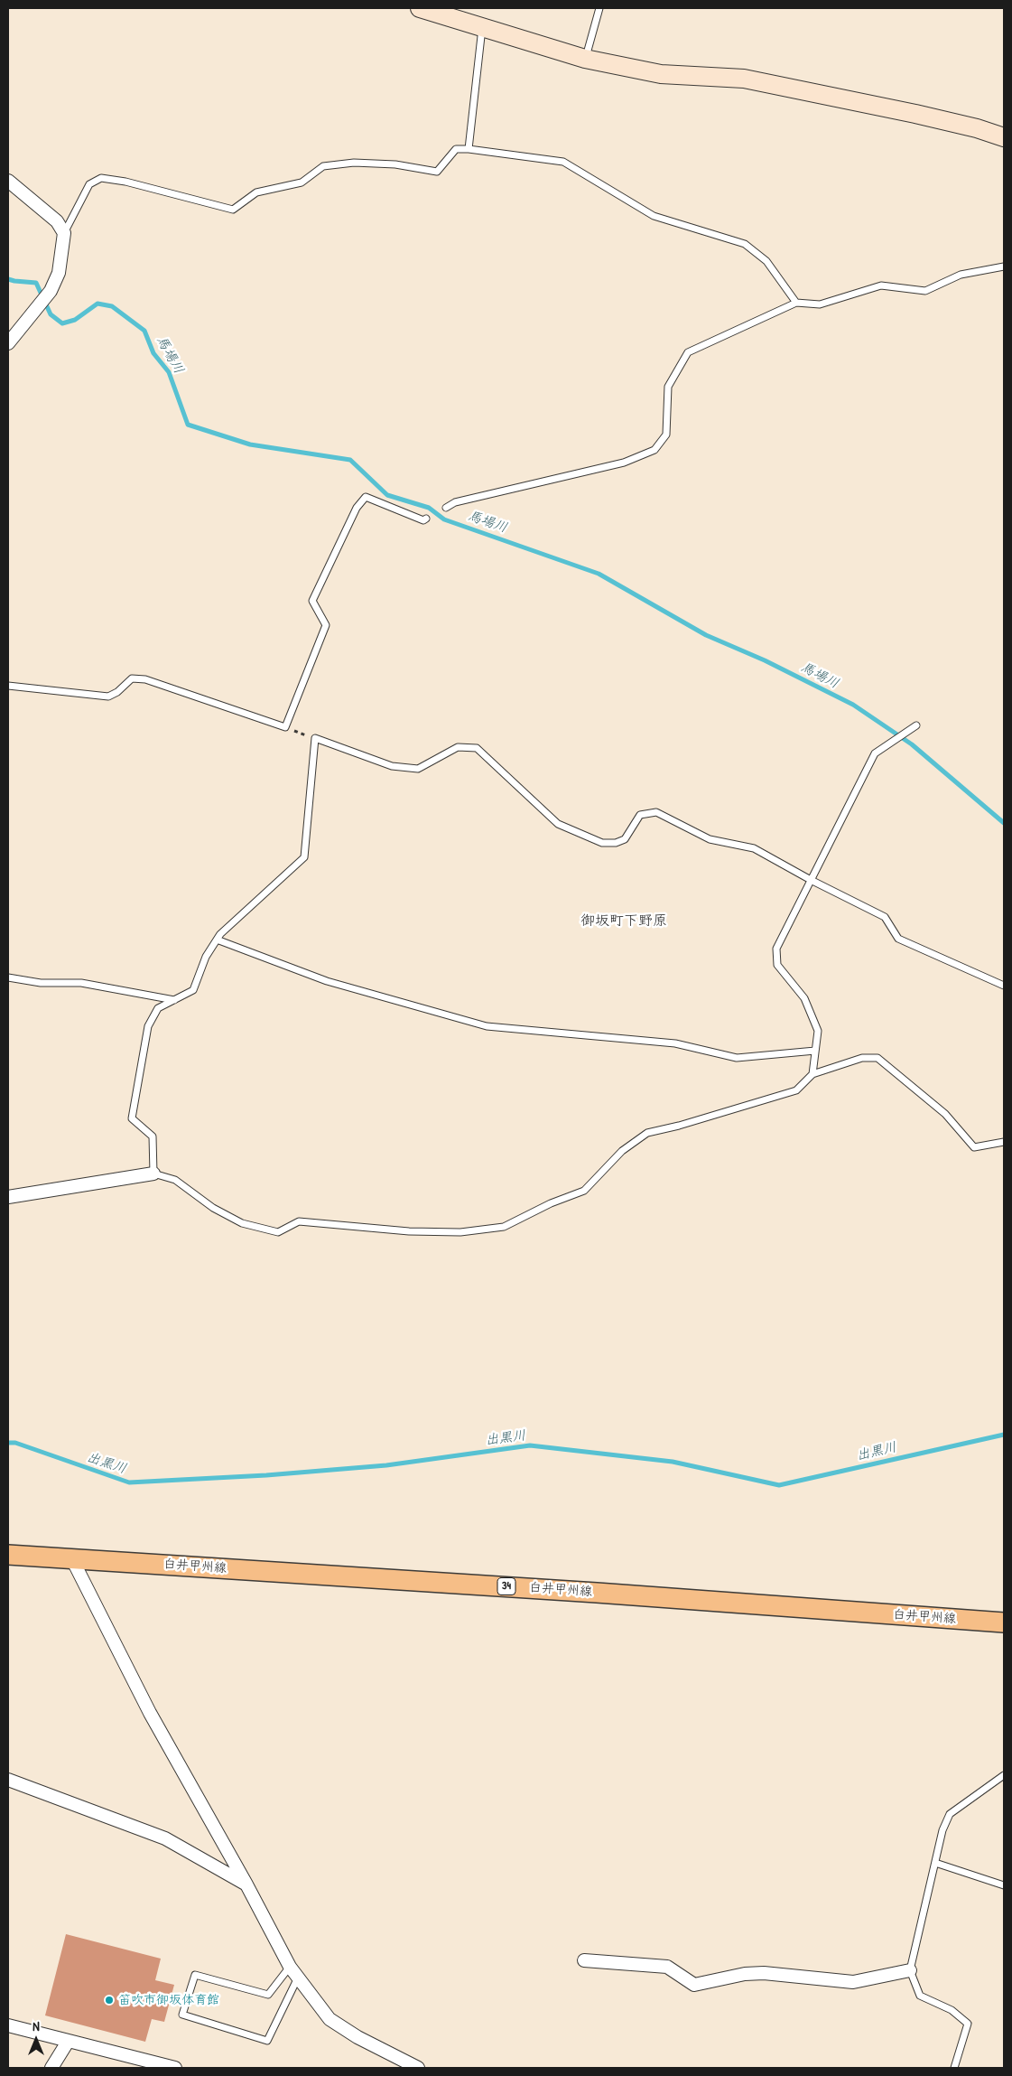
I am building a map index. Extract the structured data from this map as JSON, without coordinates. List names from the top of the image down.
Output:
{
  "streets": {
    "main road": ["白井甲州線", "34"]
  },
  "districts": ["御坂町下野原"],
  "water": ["馬場川", "出黒川"],
  "places": ["笛吹市御坂体育館"],
  "north": "top"
}
